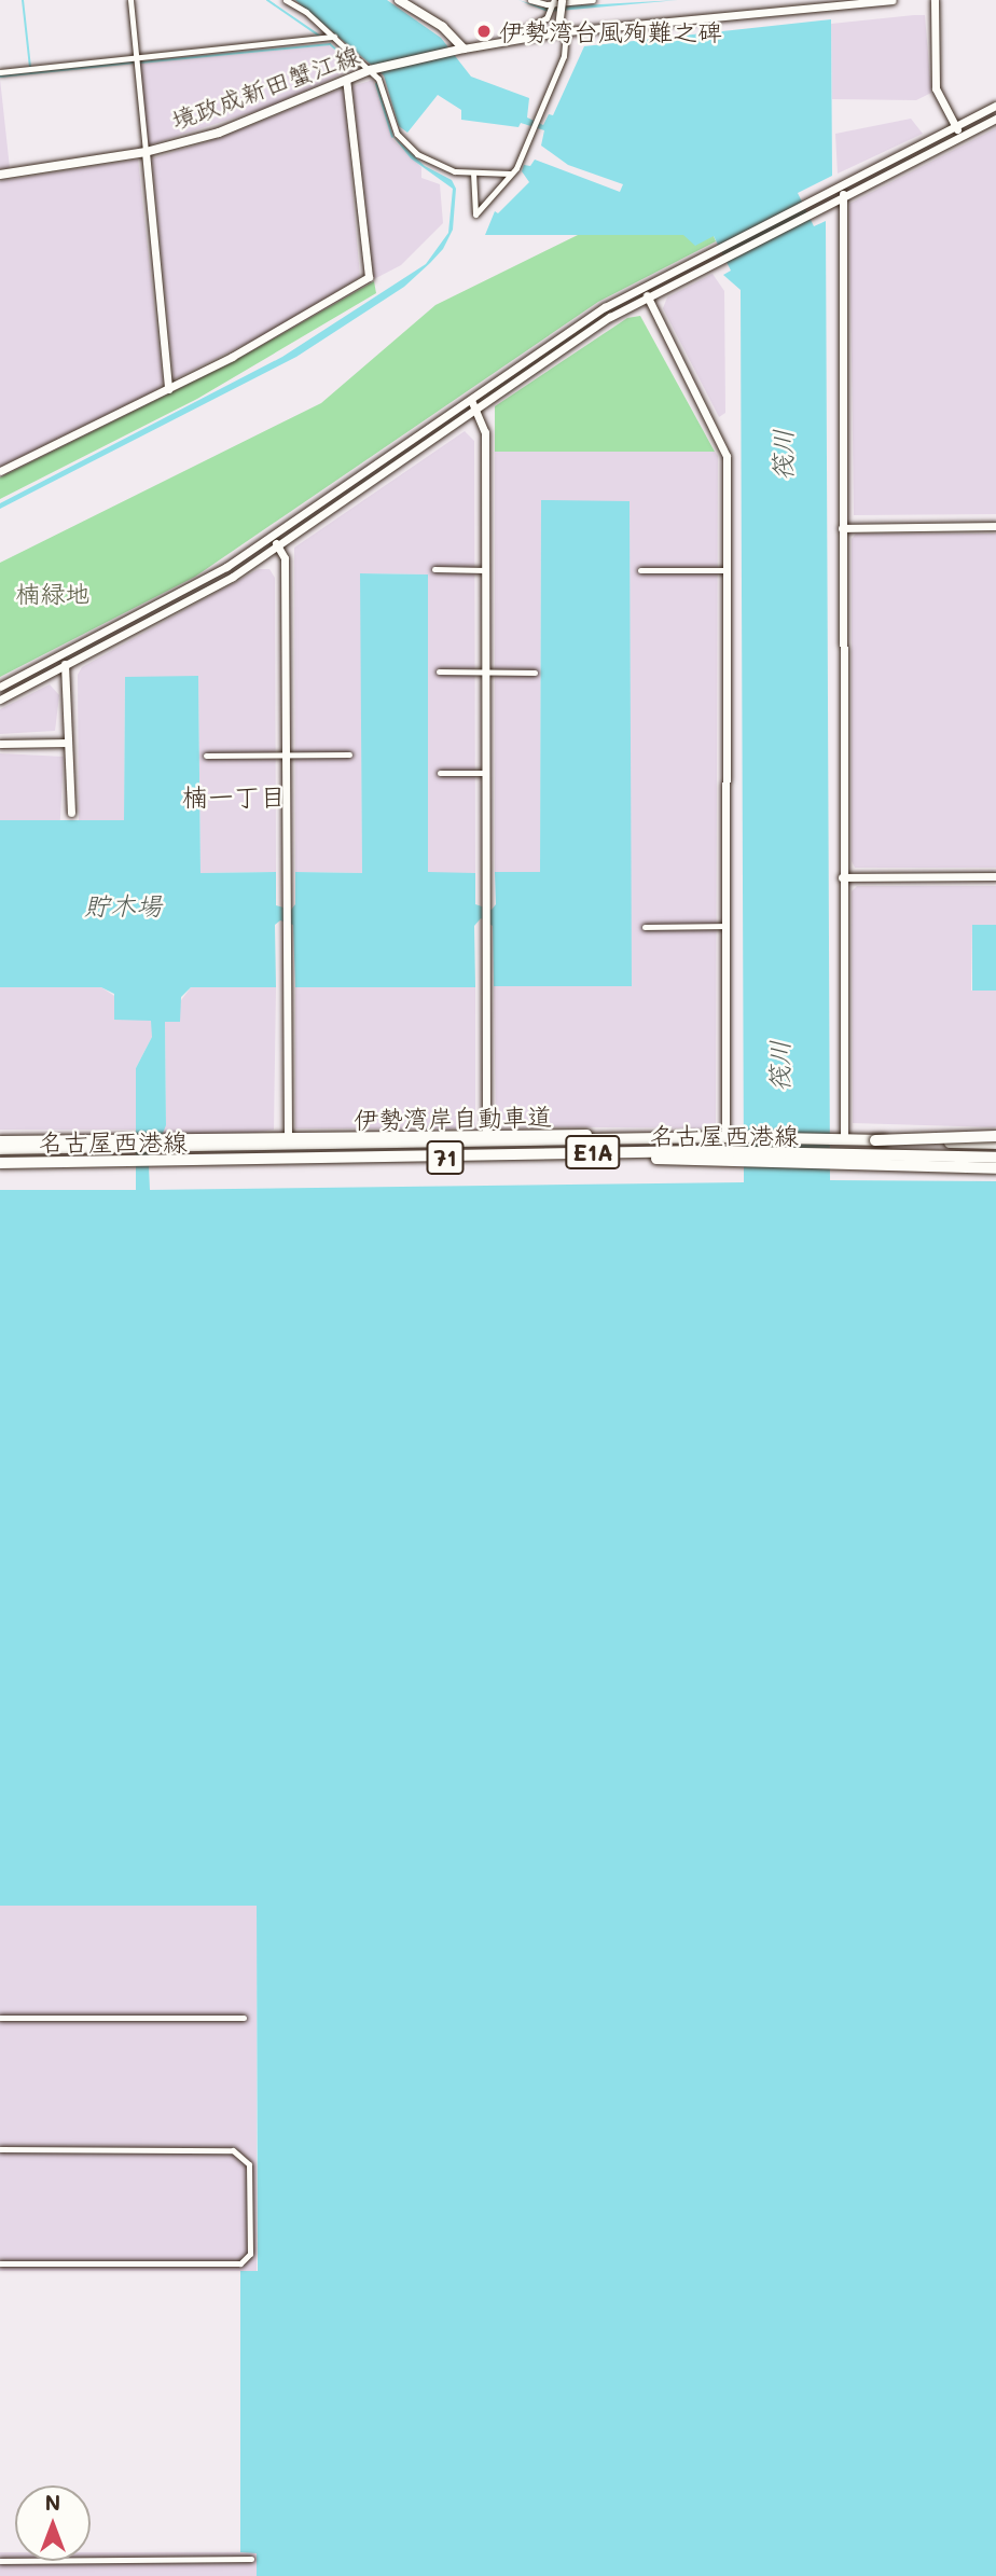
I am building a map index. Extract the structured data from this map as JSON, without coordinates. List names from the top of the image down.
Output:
{
  "streets": {
    "highway": ["伊勢湾岸自動車道", "E1A"],
    "main road": ["境政成新田蟹江線", "名古屋西港線", "71"]
  },
  "crossings": [
    ["伊勢湾岸自動車道", "名古屋西港線"]
  ],
  "districts": ["楠一丁目"],
  "water": ["筏川", "貯木場"],
  "parks": ["楠緑地"],
  "places": ["伊勢湾台風殉難之碑"],
  "north": "top"
}
